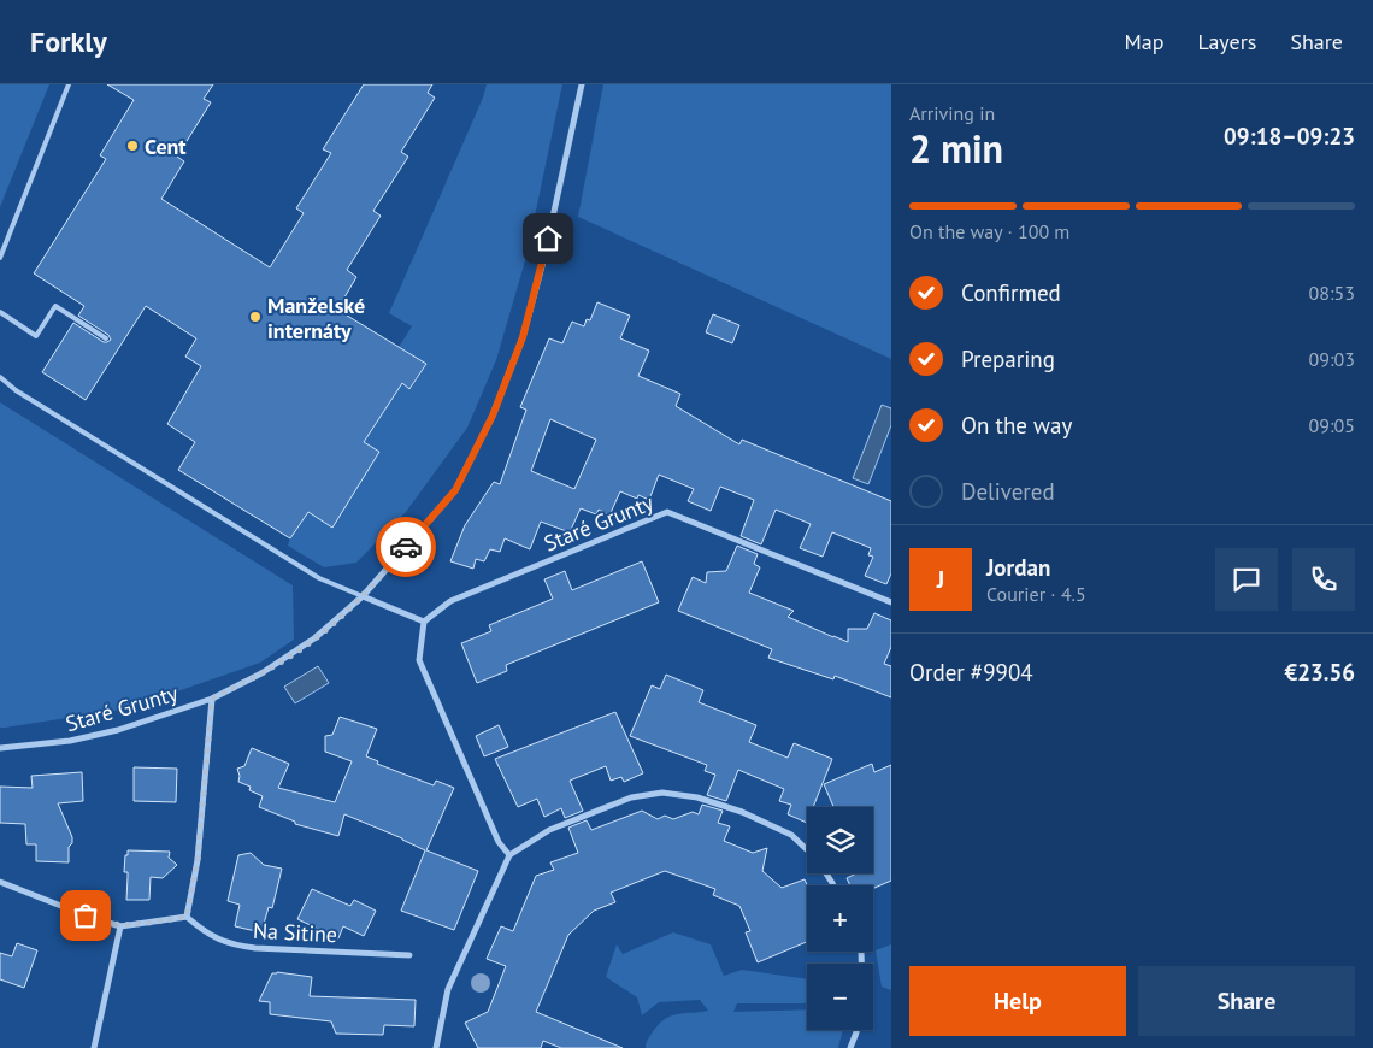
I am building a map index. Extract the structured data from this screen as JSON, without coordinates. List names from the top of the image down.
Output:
{
  "streets": {
    "street": ["Staré Grunty", "Na Sitine"]
  },
  "places": ["Cent", "Manželské internáty"],
  "page": {
    "header": "Forkly",
    "nav": ["Map", "Layers", "Share"],
    "heading": ["2 min", "Arriving in", "09:18–09:23"],
    "panel": [
      "Jordan",
      "Courier · 4.5",
      "Order #9904",
      "€23.56"
    ],
    "bar": "On the way · 100 m",
    "list": [
      ["Confirmed", "08:53"],
      ["Preparing", "09:03"],
      ["On the way", "09:05"],
      "Delivered"
    ],
    "round": "J",
    "map_buttons": ["+", "−"],
    "buttons": ["Help", "Share"]
  }
}
